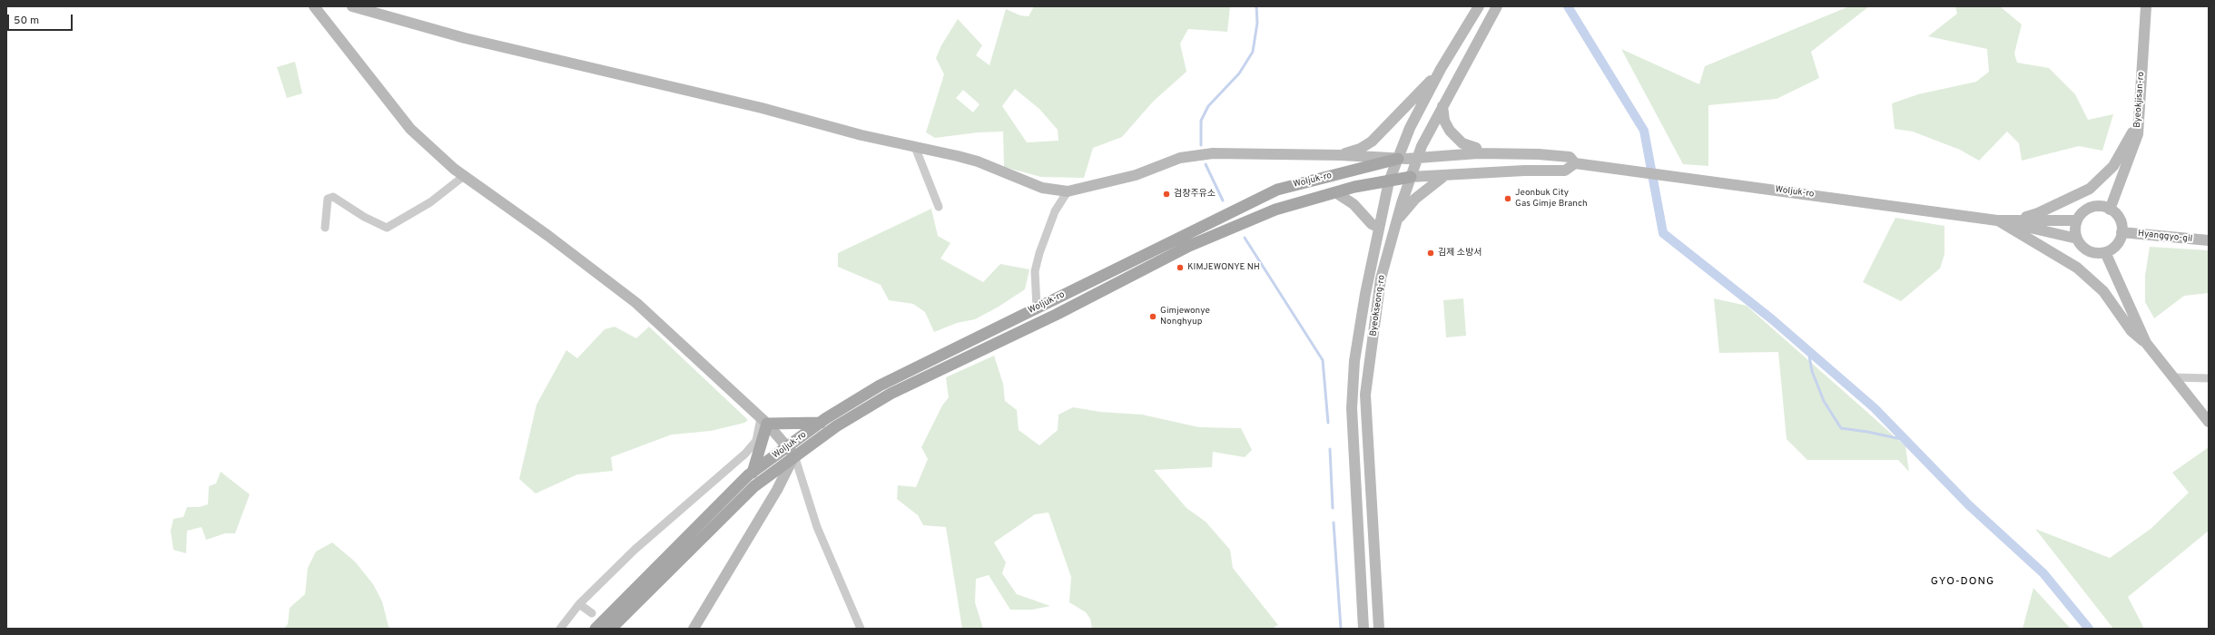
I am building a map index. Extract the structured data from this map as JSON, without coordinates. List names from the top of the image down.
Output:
{
  "streets": {
    "main road": ["Woljuk-ro"],
    "street": ["Byeokjisan-ro", "Hyanggyo-gil", "Byeokseong-ro"]
  },
  "crossings": [
    ["Byeokjisan-ro", "Woljuk-ro"],
    ["Byeokjisan-ro", "Hyanggyo-gil"],
    ["Woljuk-ro", "Hyanggyo-gil"],
    ["Woljuk-ro", "Byeokseong-ro"]
  ],
  "districts": ["GYO-DONG"],
  "places": [
    "검창주유소",
    "Jeonbuk City Gas Gimje Branch",
    "김제 소방서",
    "KIMJEWONYE NH",
    "Gimjewonye Nonghyup"
  ],
  "scale_bar": "50 m"
}
